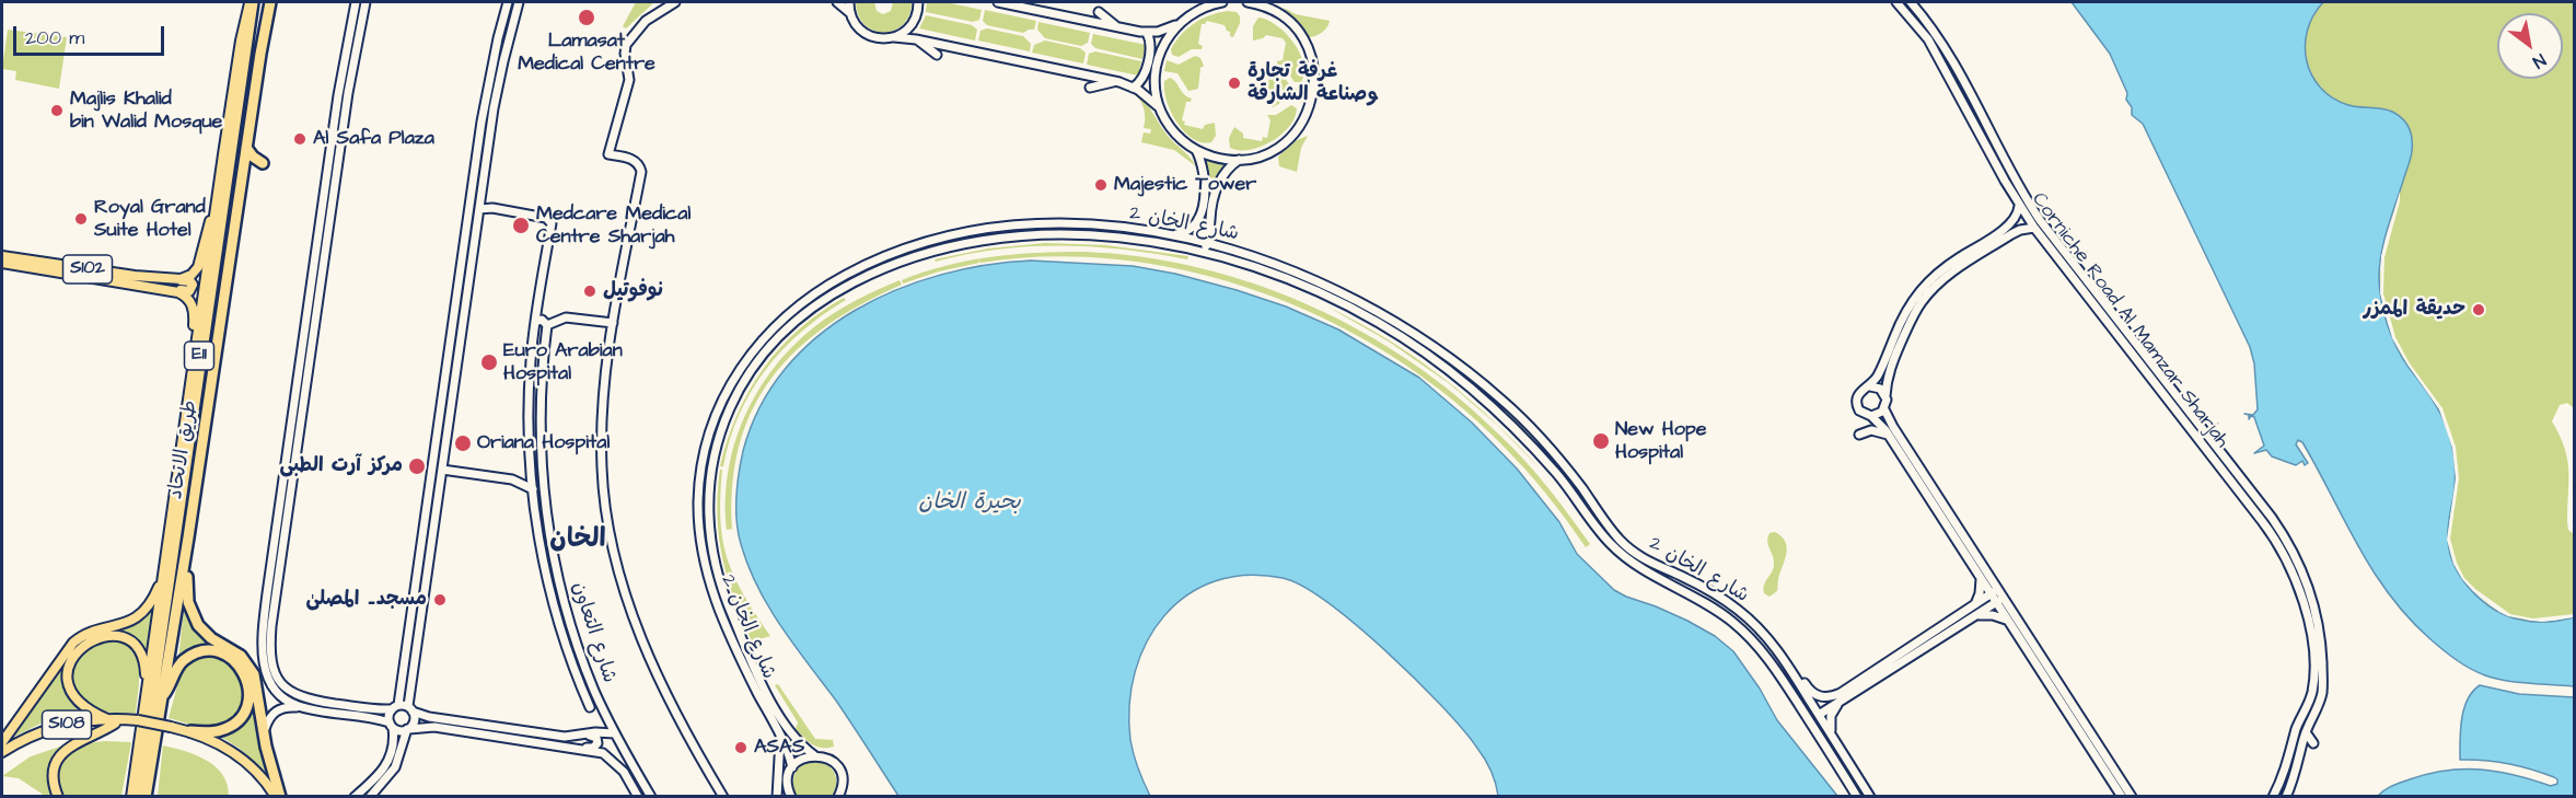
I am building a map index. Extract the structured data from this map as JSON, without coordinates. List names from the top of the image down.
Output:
{
  "streets": {
    "highway": ["E11", "طريق الاتحاد"],
    "main road": ["S102", "S108"],
    "street": ["شارع الخان 2", "Corniche Road Al Mamzar Sharjah", "شارع التعاون"]
  },
  "crossings": [
    ["E11", "طريق الاتحاد"]
  ],
  "districts": ["الخان"],
  "water": ["بحيرة الخان"],
  "places": [
    "Lamasat Medical Centre",
    "غرفة تجارة وصناعة الشارقة",
    "Majlis Khalid bin Walid Mosque",
    "Al Safa Plaza",
    "Majestic Tower",
    "Royal Grand Suite Hotel",
    "Medcare Medical Centre Sharjah",
    "نوفوتيل",
    "حديقة الممزر",
    "Euro Arabian Hospital",
    "New Hope Hospital",
    "Oriana Hospital",
    "مرکز آرت الطبی",
    "مسجد۔ المصلیٰ",
    "ASAS"
  ],
  "scale_bar": "200 m",
  "north": "bottom right"
}
